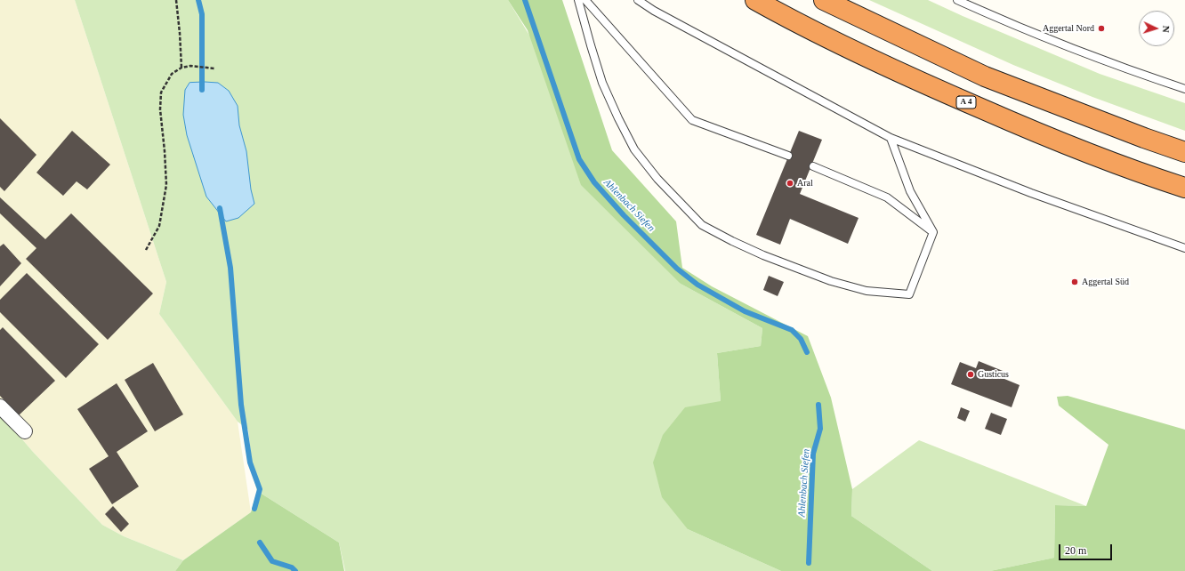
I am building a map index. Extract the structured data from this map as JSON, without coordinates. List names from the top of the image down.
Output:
{
  "streets": {
    "highway": ["A 4"]
  },
  "water": ["Ahlenbach Siefen"],
  "places": [
    "Aggertal Nord",
    "Aral",
    "Aggertal Süd",
    "Gusticus"
  ],
  "scale_bar": "20 m",
  "north": "right"
}
